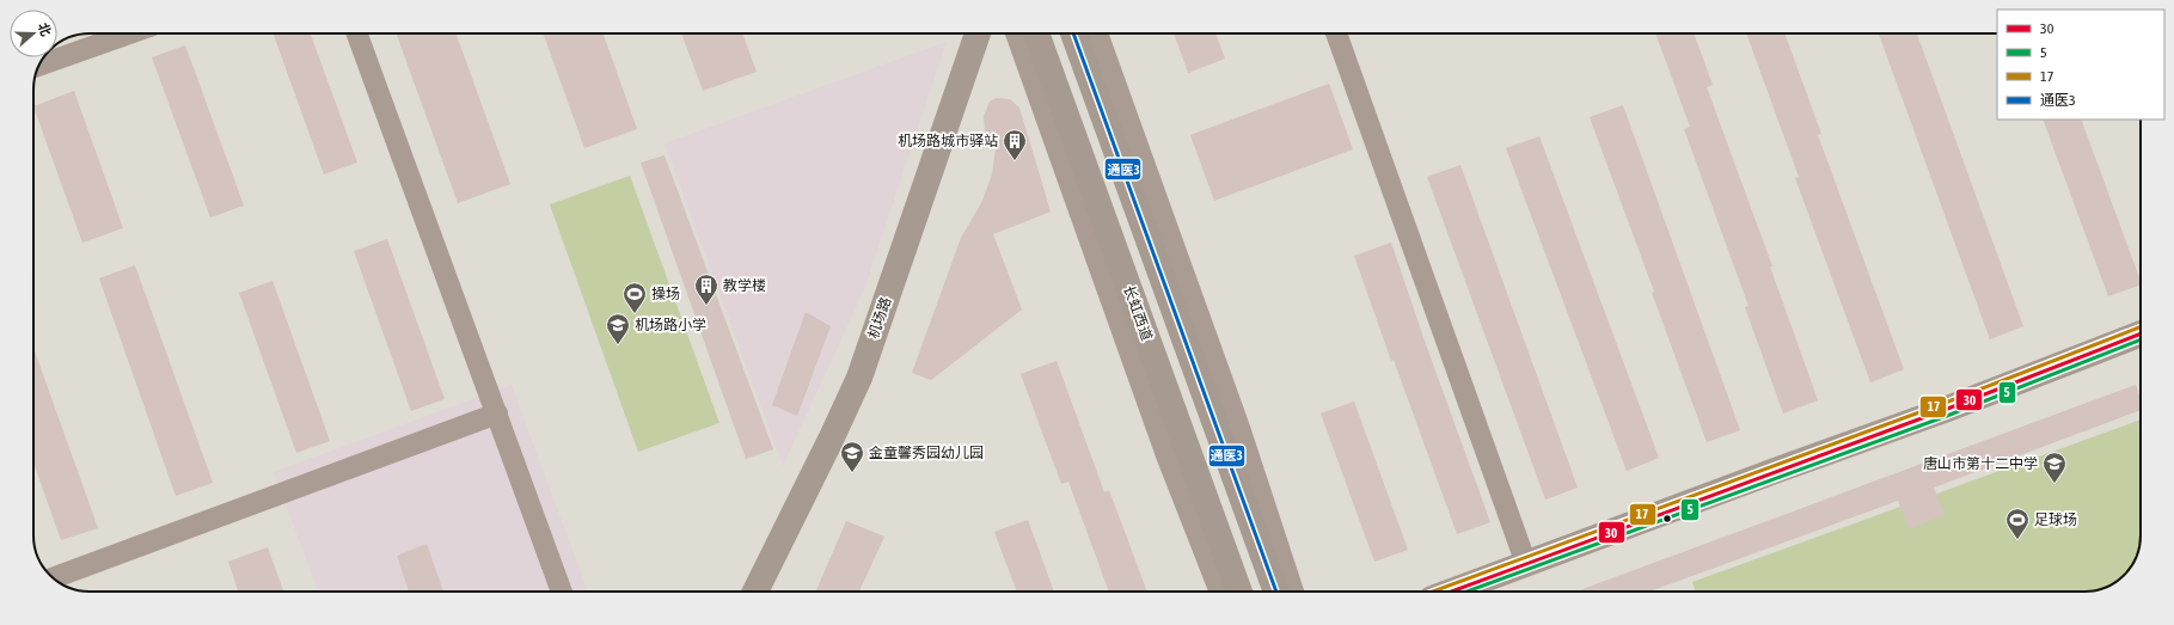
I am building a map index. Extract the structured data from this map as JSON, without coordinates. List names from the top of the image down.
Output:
{
  "streets": {
    "street": ["长虹西道", "机场路"]
  },
  "places": {
    "building": ["机场路城市驿站", "教学楼"],
    "sports": ["操场", "足球场"],
    "school or university": ["机场路小学", "金童馨秀园幼儿园", "唐山市第十二中学"]
  },
  "lines": [
    "transit line 通医3",
    "transit line 17",
    "transit line 30",
    "transit line 5"
  ],
  "legend": [
    "30",
    "5",
    "17",
    "通医3"
  ],
  "north": "right"
}
